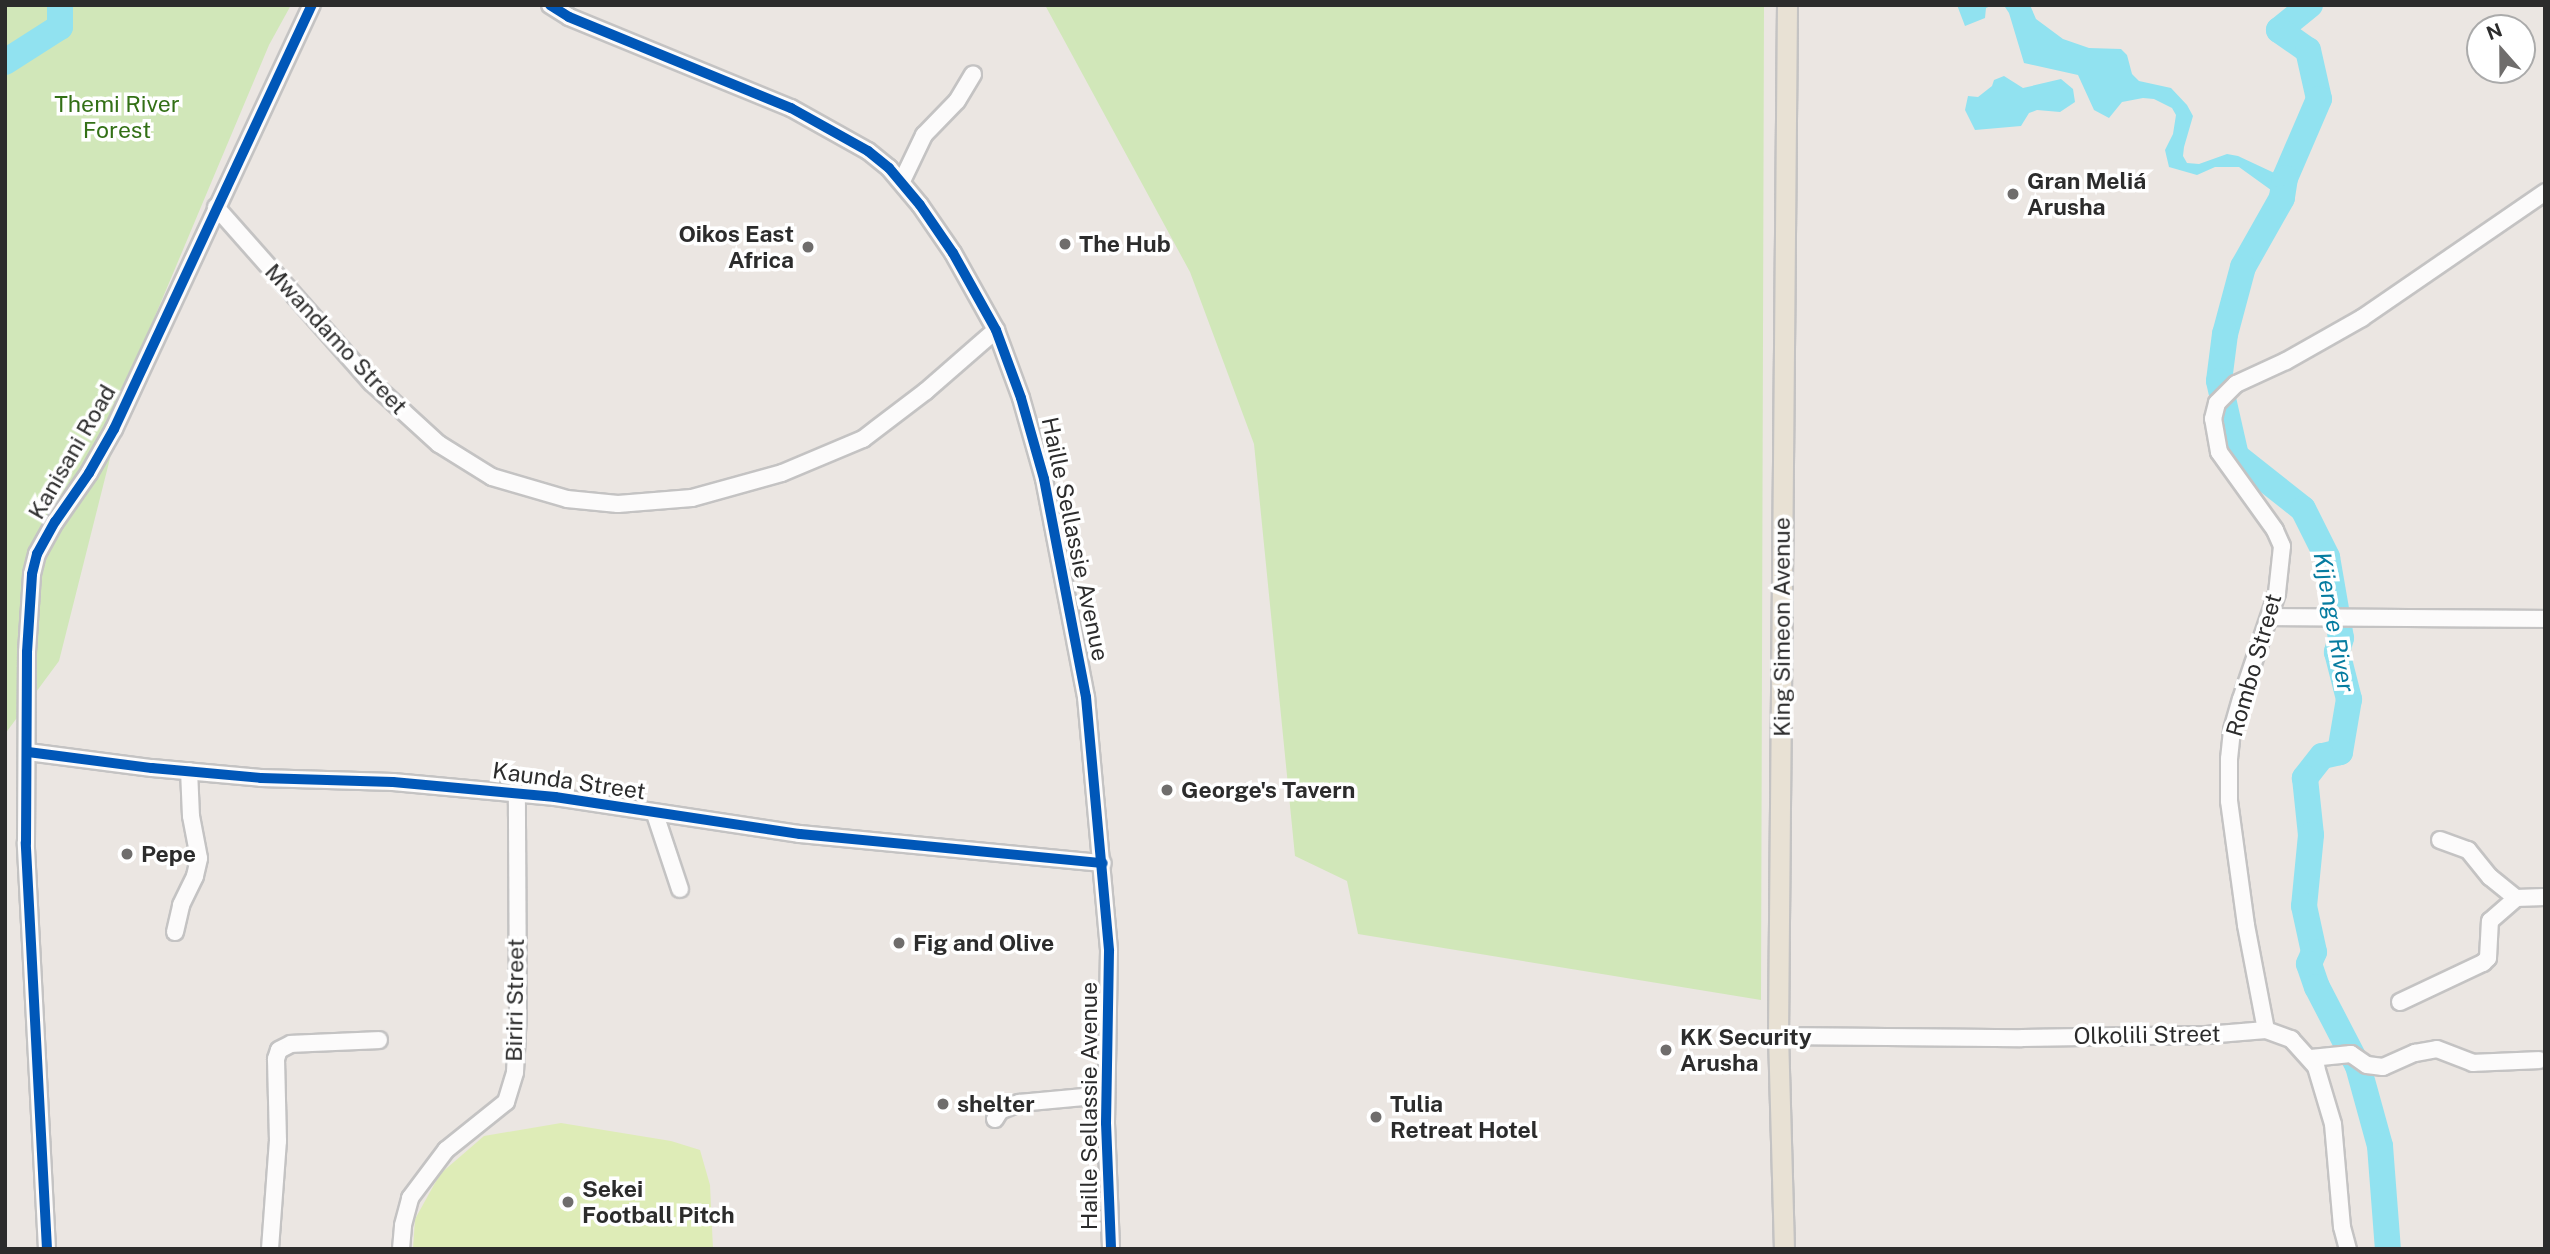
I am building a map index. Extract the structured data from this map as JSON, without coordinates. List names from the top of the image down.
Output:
{
  "streets": {
    "main road": ["King Simeon Avenue"],
    "street": [
      "Mwandamo Street",
      "Kanisani Road",
      "Haille Sellassie Avenue",
      "Rombo Street",
      "Kaunda Street",
      "Biriri Street",
      "Olkolili Street"
    ]
  },
  "crossings": [
    ["Mwandamo Street", "Kanisani Road"],
    ["Mwandamo Street", "Haille Sellassie Avenue"],
    ["Kanisani Road", "Kaunda Street"],
    ["Haille Sellassie Avenue", "Kaunda Street"],
    ["King Simeon Avenue", "Olkolili Street"],
    ["Rombo Street", "Olkolili Street"],
    ["Kaunda Street", "Biriri Street"]
  ],
  "water": ["Kijenge River"],
  "parks": ["Themi River Forest"],
  "places": [
    "Gran Meliá Arusha",
    "The Hub",
    "Oikos East Africa",
    "George's Tavern",
    "Pepe",
    "Fig and Olive",
    "KK Security Arusha",
    "shelter",
    "Tulia Retreat Hotel",
    "Sekei Football Pitch"
  ],
  "north": "top"
}
